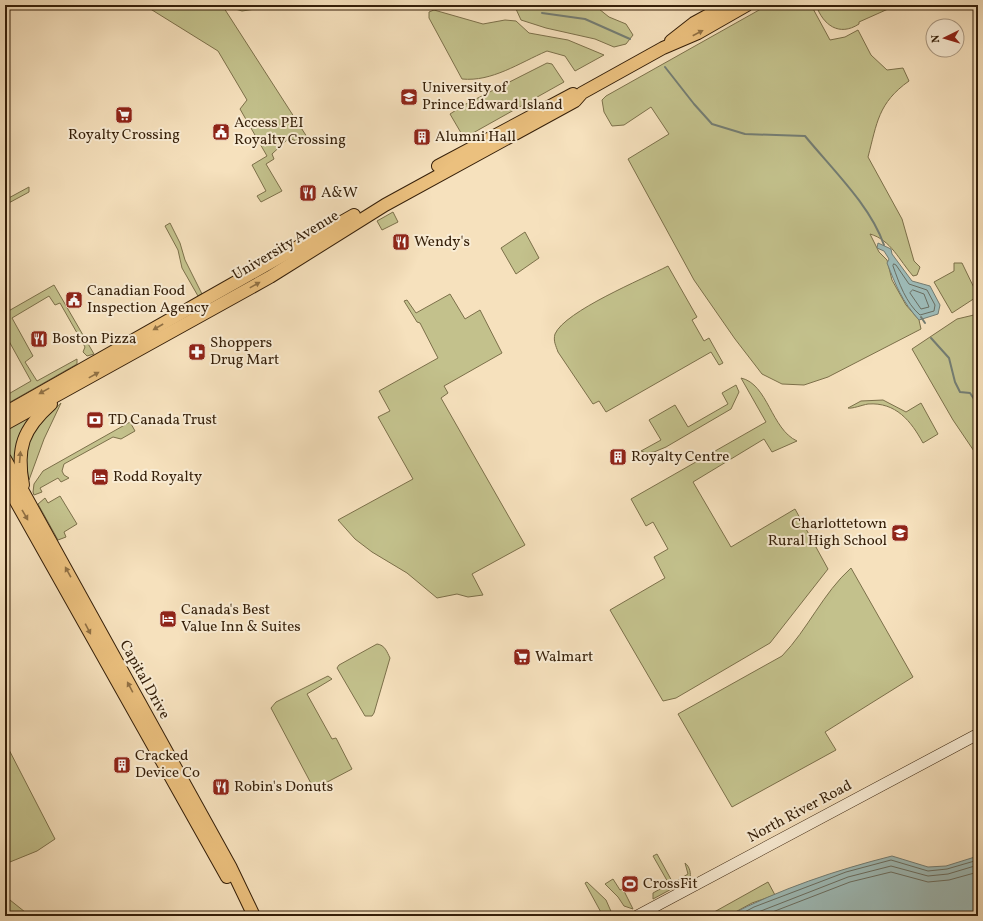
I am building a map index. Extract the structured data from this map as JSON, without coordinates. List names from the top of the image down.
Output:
{
  "streets": {
    "main road": ["University Avenue", "Capital Drive", "North River Road"]
  },
  "places": {
    "school or university": ["University of Prince Edward Island", "Charlottetown Rural High School"],
    "supermarket": ["Royalty Crossing", "Walmart"],
    "public building": ["Access PEI Royalty Crossing", "Canadian Food Inspection Agency"],
    "building": ["Alumni Hall", "Royalty Centre", "Cracked Device Co"],
    "restaurant": [
      "A&W",
      "Wendy's",
      "Boston Pizza",
      "Robin's Donuts"
    ],
    "pharmacy": ["Shoppers Drug Mart"],
    "bank": ["TD Canada Trust"],
    "hotel": ["Rodd Royalty", "Canada's Best Value Inn & Suites"],
    "sports": ["CrossFit"]
  },
  "north": "left"
}
